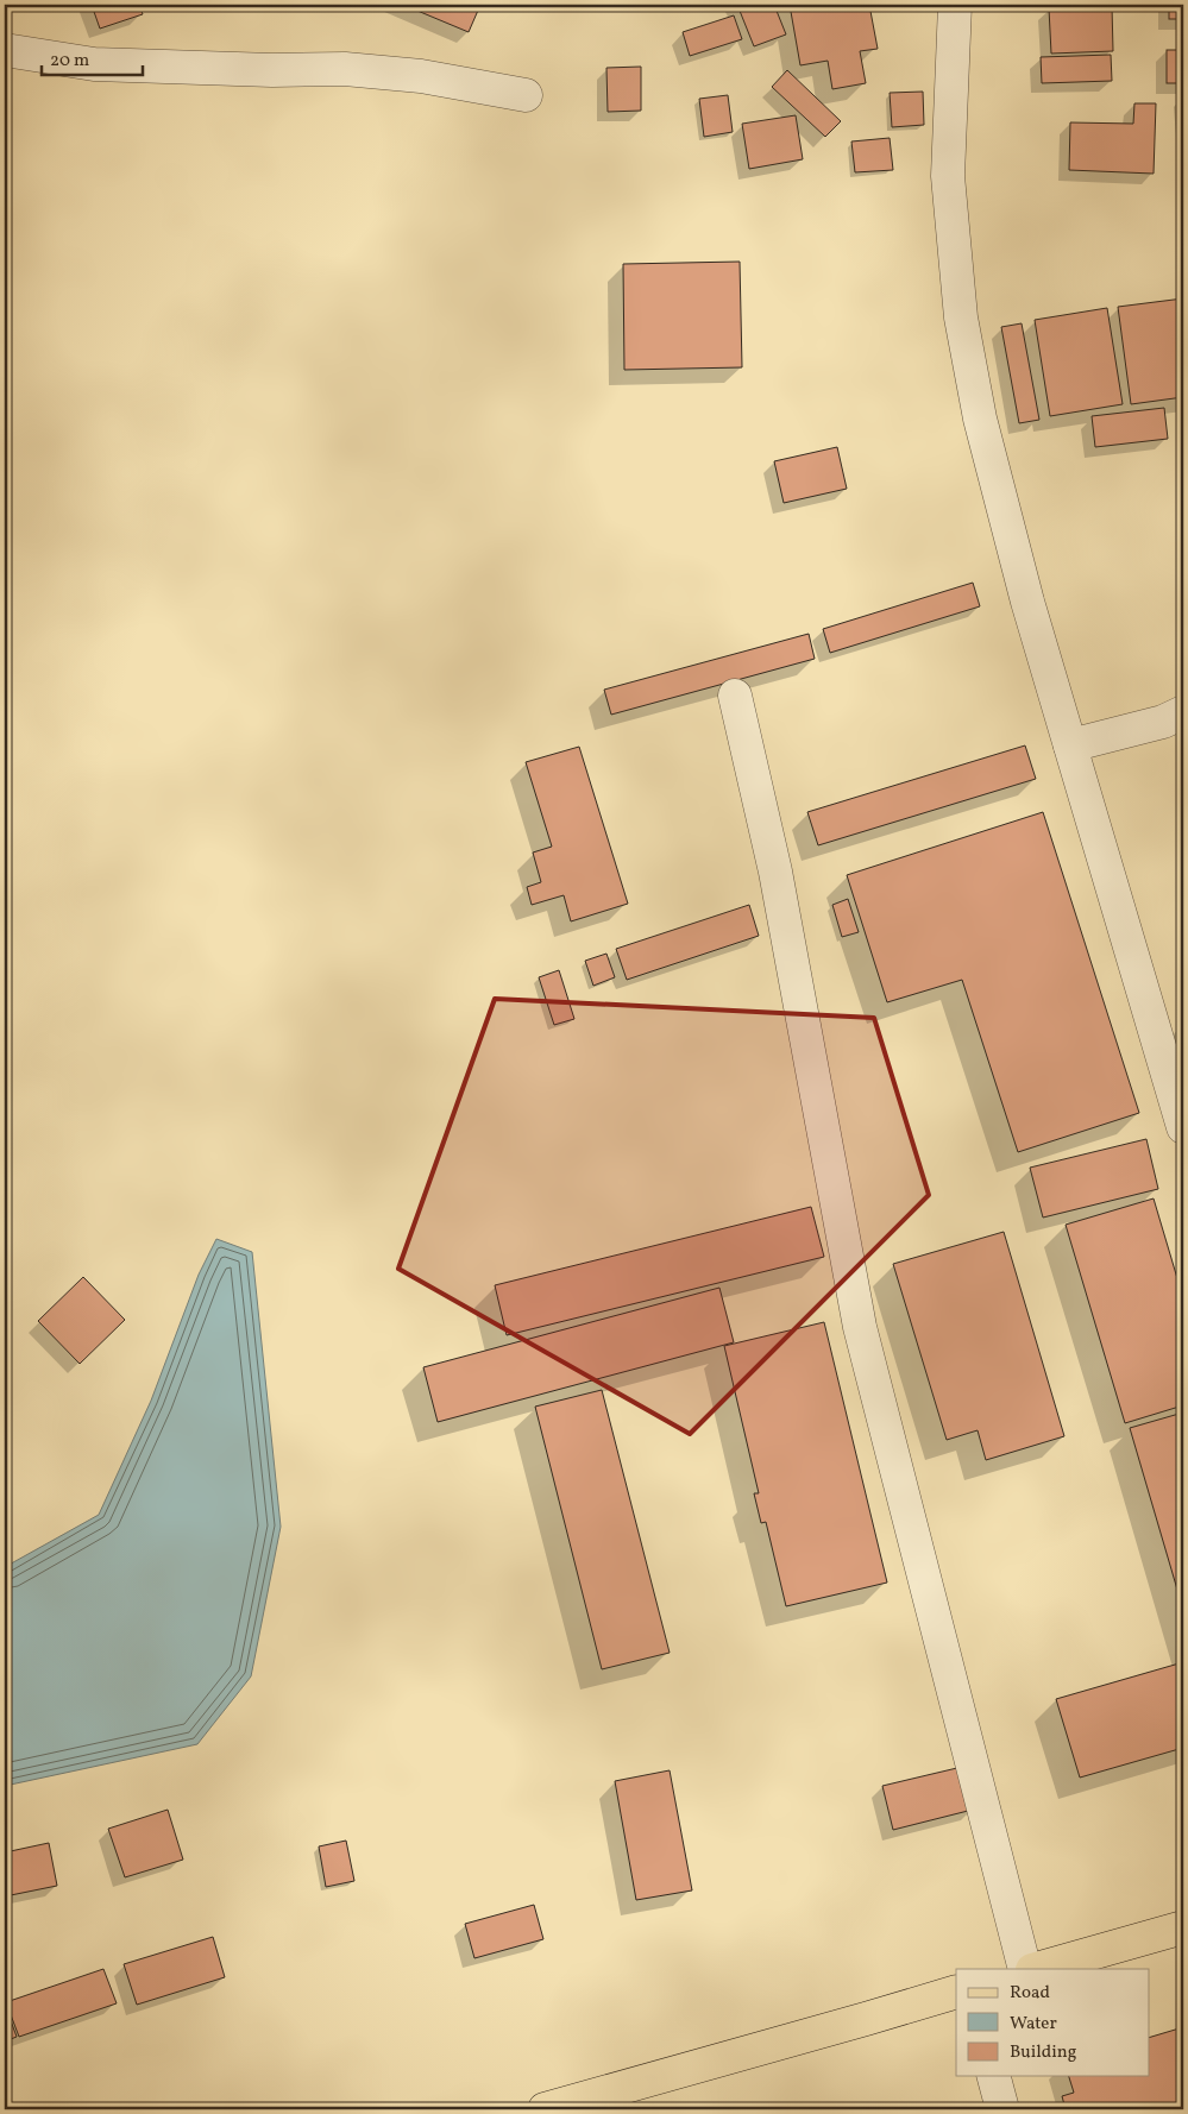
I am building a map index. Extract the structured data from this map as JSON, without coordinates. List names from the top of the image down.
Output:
{
  "legend": ["Road", "Water", "Building"],
  "scale_bar": "20 m"
}
